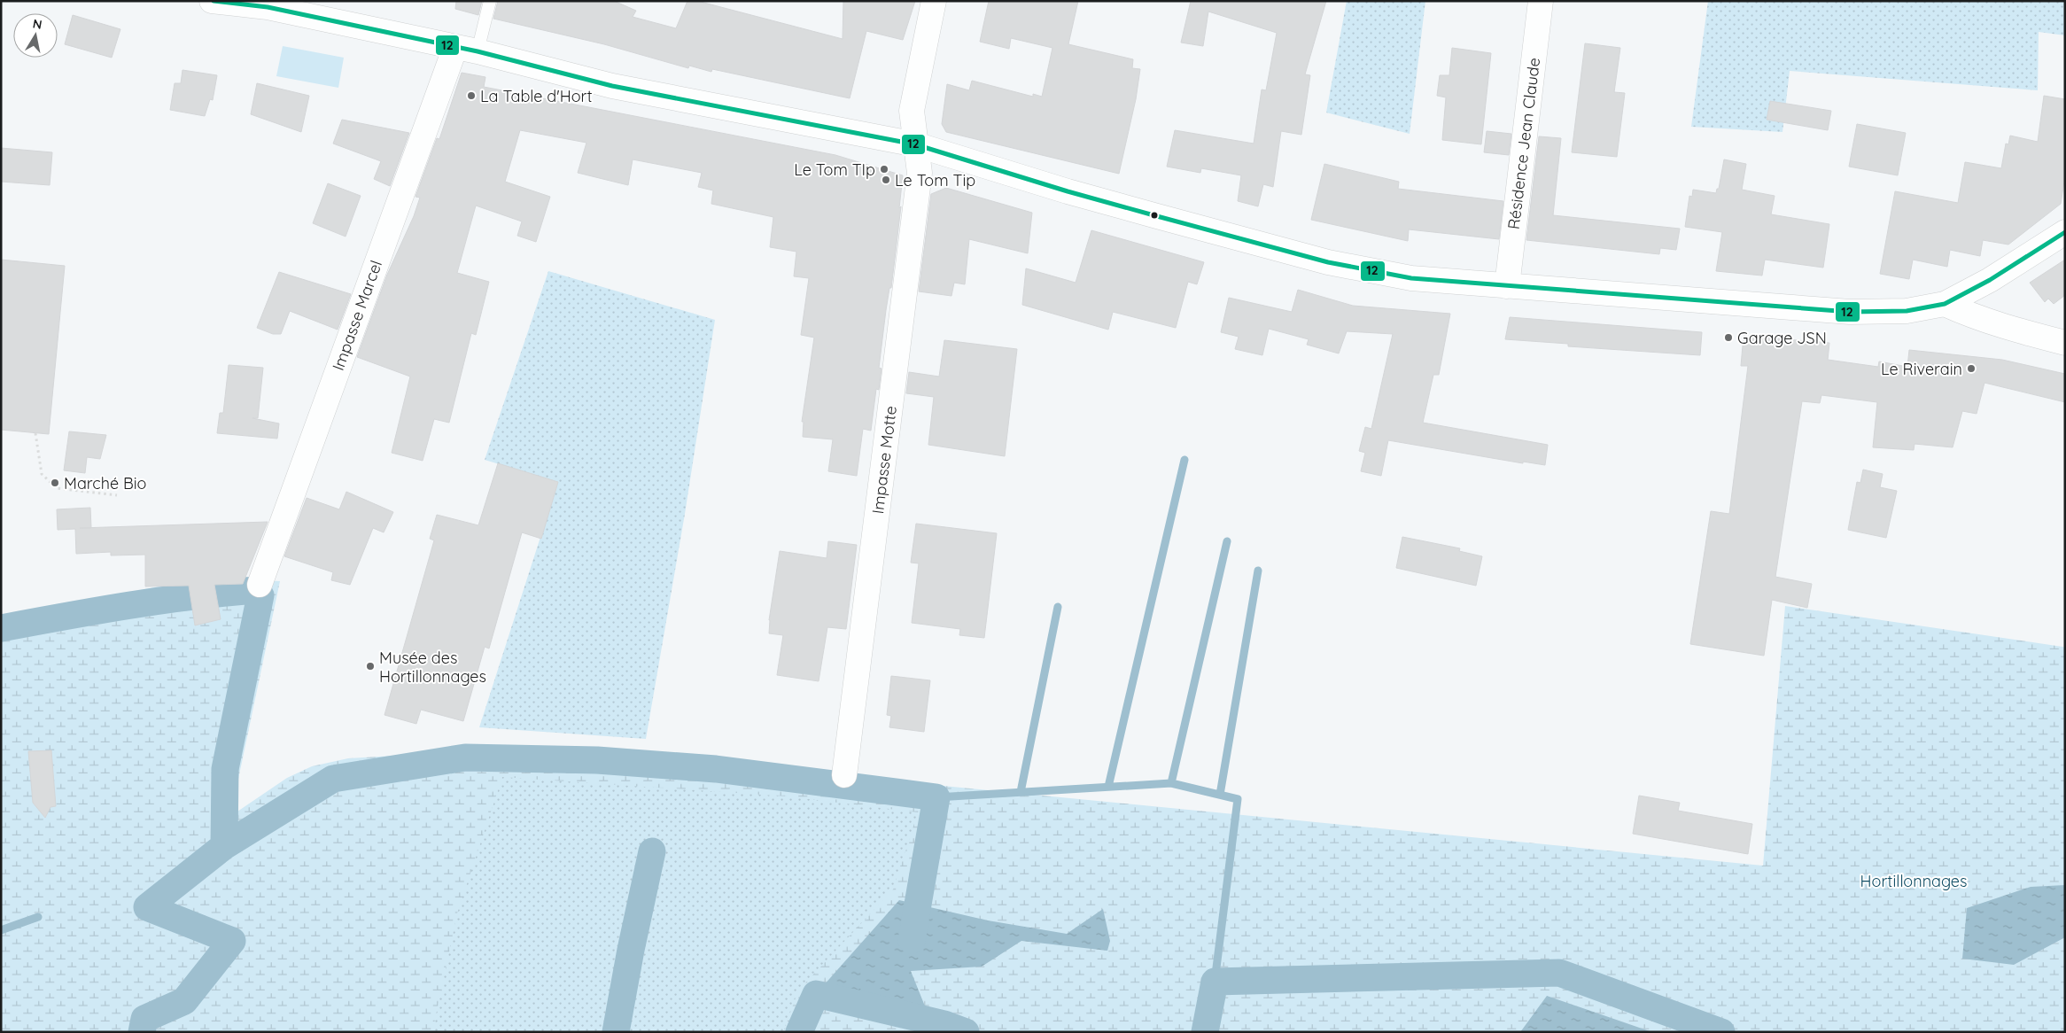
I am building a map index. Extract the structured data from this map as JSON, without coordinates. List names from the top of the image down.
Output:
{
  "streets": {
    "street": ["Résidence Jean Claude", "Impasse Marcel", "Impasse Motte"]
  },
  "parks": ["Hortillonnages"],
  "places": [
    "La Table d'Hort",
    "Le Tom TIp",
    "Le Tom Tip",
    "Garage JSN",
    "Le Riverain",
    "Marché Bio",
    "Musée des Hortillonnages"
  ],
  "lines": ["transit line 12"],
  "north": "top"
}
